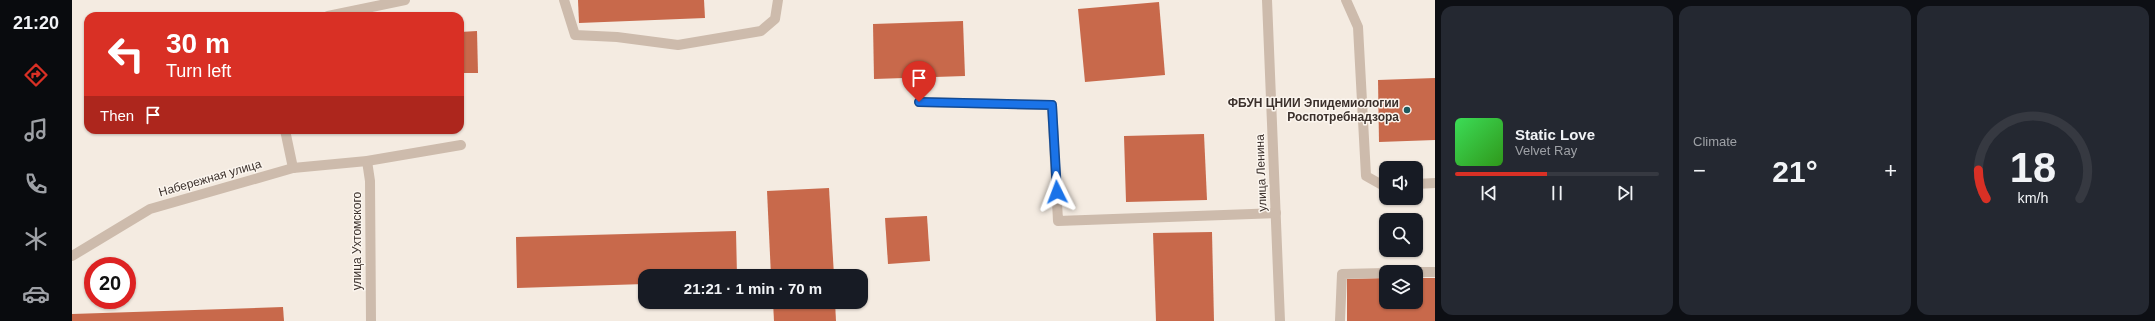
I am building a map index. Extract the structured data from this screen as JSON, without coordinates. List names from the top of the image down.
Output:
{
  "streets": {
    "street": ["улица Ленина", "Набережная улица", "улица Ухтомского"]
  },
  "crossings": [
    ["Набережная улица", "улица Ухтомского"]
  ],
  "places": ["ФБУН ЦНИИ Эпидемиологии Роспотребнадзора"],
  "page": {
    "tabs": "21:20",
    "tile": "Climate",
    "turn": ["30 m", "Turn left"],
    "then": "Then",
    "song": ["Static Love", "Velvet Ray"],
    "heat": ["−", "21°", "+"],
    "limit": "20",
    "trip": "21:21 · 1 min · 70 m",
    "gauge": ["18", "km/h"]
  }
}
